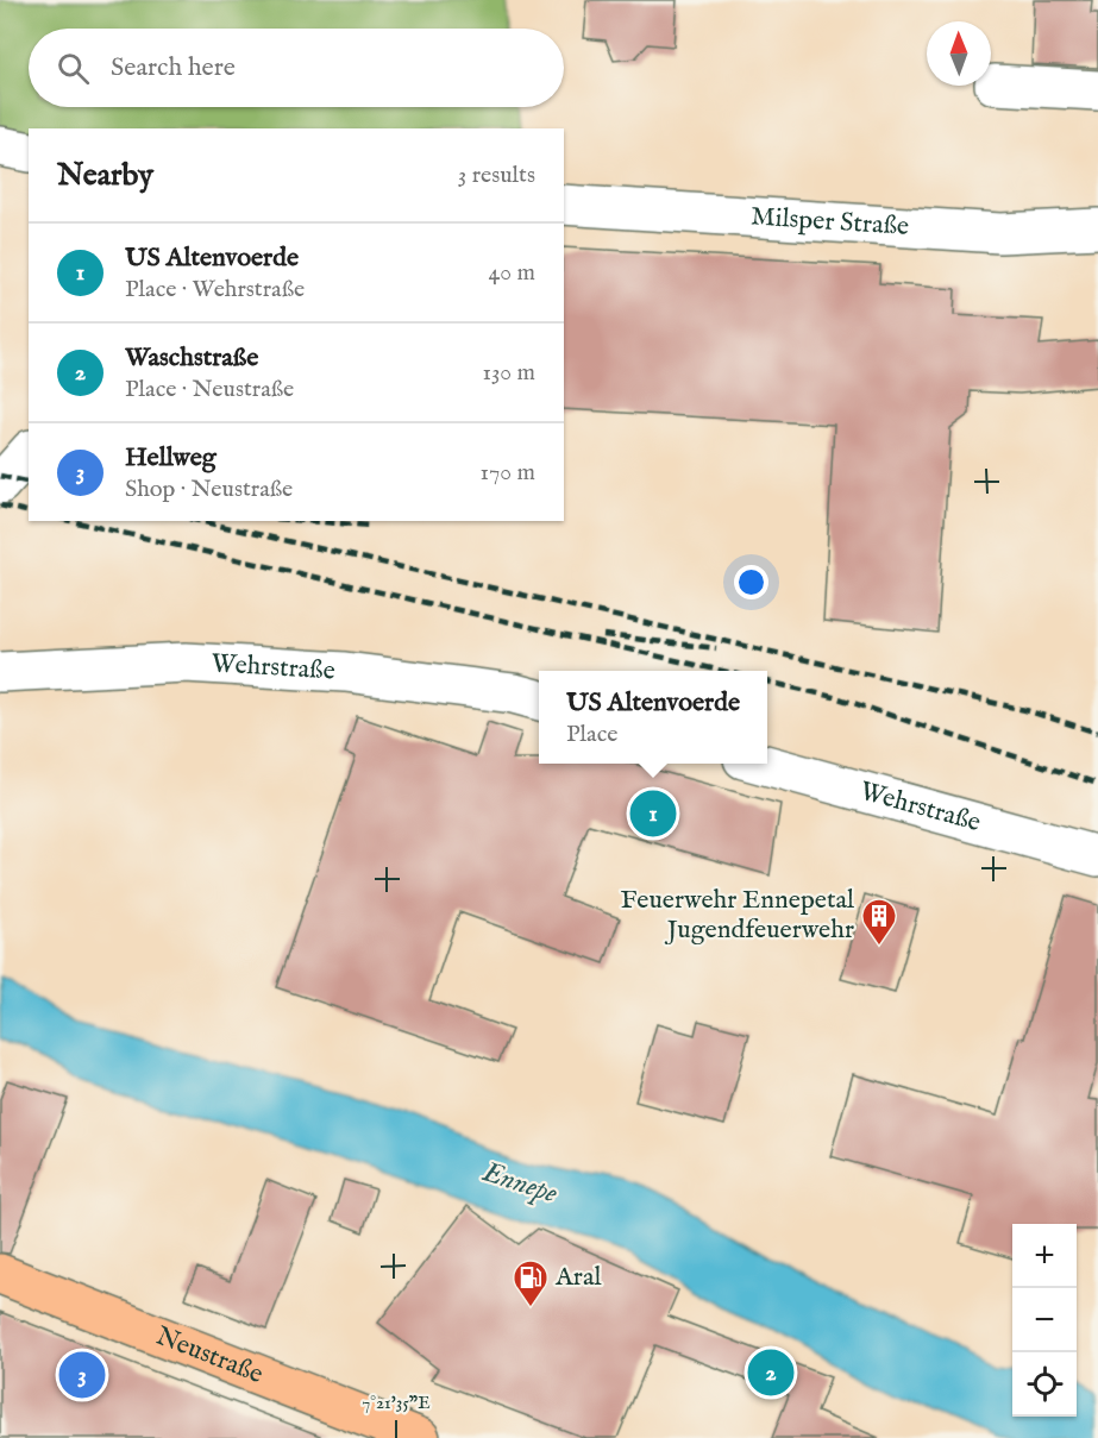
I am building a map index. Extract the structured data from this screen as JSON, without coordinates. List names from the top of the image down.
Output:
{
  "streets": {
    "main road": ["Neustraße"],
    "street": ["Milsper Straße", "Wehrstraße"]
  },
  "water": ["Ennepe"],
  "places": {
    "building": ["Feuerwehr Ennepetal Jugendfeuerwehr"],
    "fuel station": ["Aral"]
  },
  "north": "top",
  "page": {
    "search": "Search here",
    "heading": ["Nearby", "3 results"],
    "list": [
      {
        "mark": "1",
        "name": "US Altenvoerde",
        "note": "Place · Wehrstraße",
        "value": "40 m"
      },
      {
        "mark": "2",
        "name": "Waschstraße",
        "note": "Place · Neustraße",
        "value": "130 m"
      },
      {
        "mark": "3",
        "name": "Hellweg",
        "note": "Shop · Neustraße",
        "value": "170 m"
      }
    ],
    "popup": ["US Altenvoerde", "Place"],
    "pins": ["1", "2", "3"],
    "map_buttons": ["+", "−"]
  },
  "coordinates": ["7°21'35\"E"]
}
